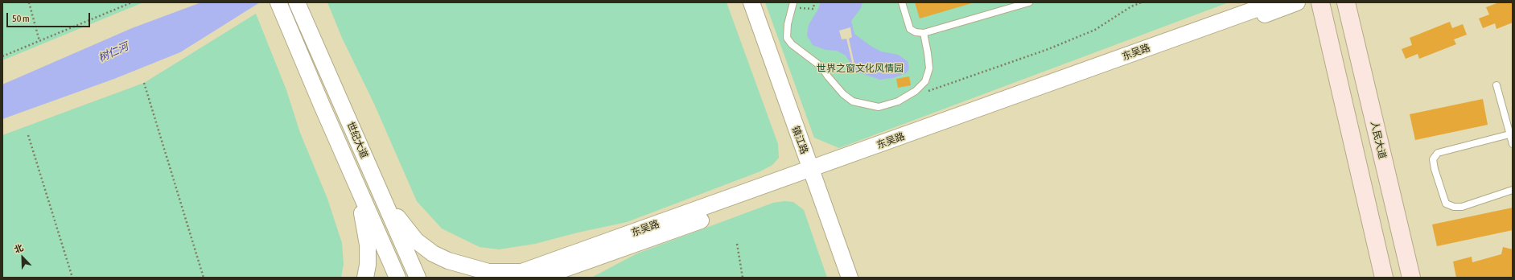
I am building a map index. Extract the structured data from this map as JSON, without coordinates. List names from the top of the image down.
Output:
{
  "streets": {
    "main road": ["人民大道"],
    "street": ["东吴路", "世纪大道", "镇江路"]
  },
  "crossings": [
    ["东吴路", "镇江路"]
  ],
  "water": ["树仁河"],
  "parks": ["世界之窗文化风情园"],
  "scale_bar": "50 m",
  "north": "top left"
}
